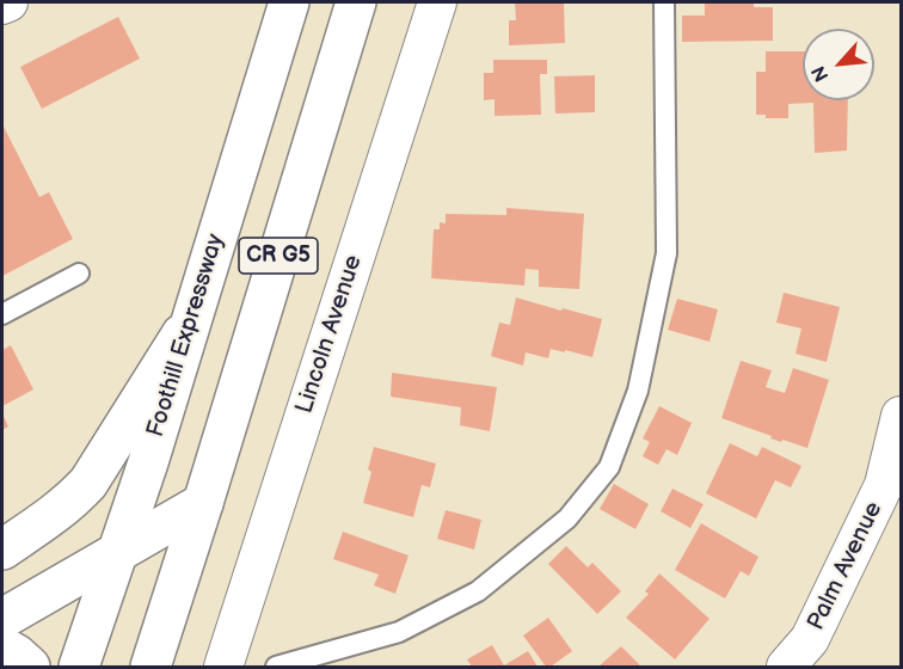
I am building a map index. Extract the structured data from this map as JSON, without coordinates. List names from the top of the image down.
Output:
{
  "streets": {
    "main road": ["CR G5", "Foothill Expressway"],
    "street": ["Lincoln Avenue", "Palm Avenue"]
  },
  "north": "bottom left"
}
